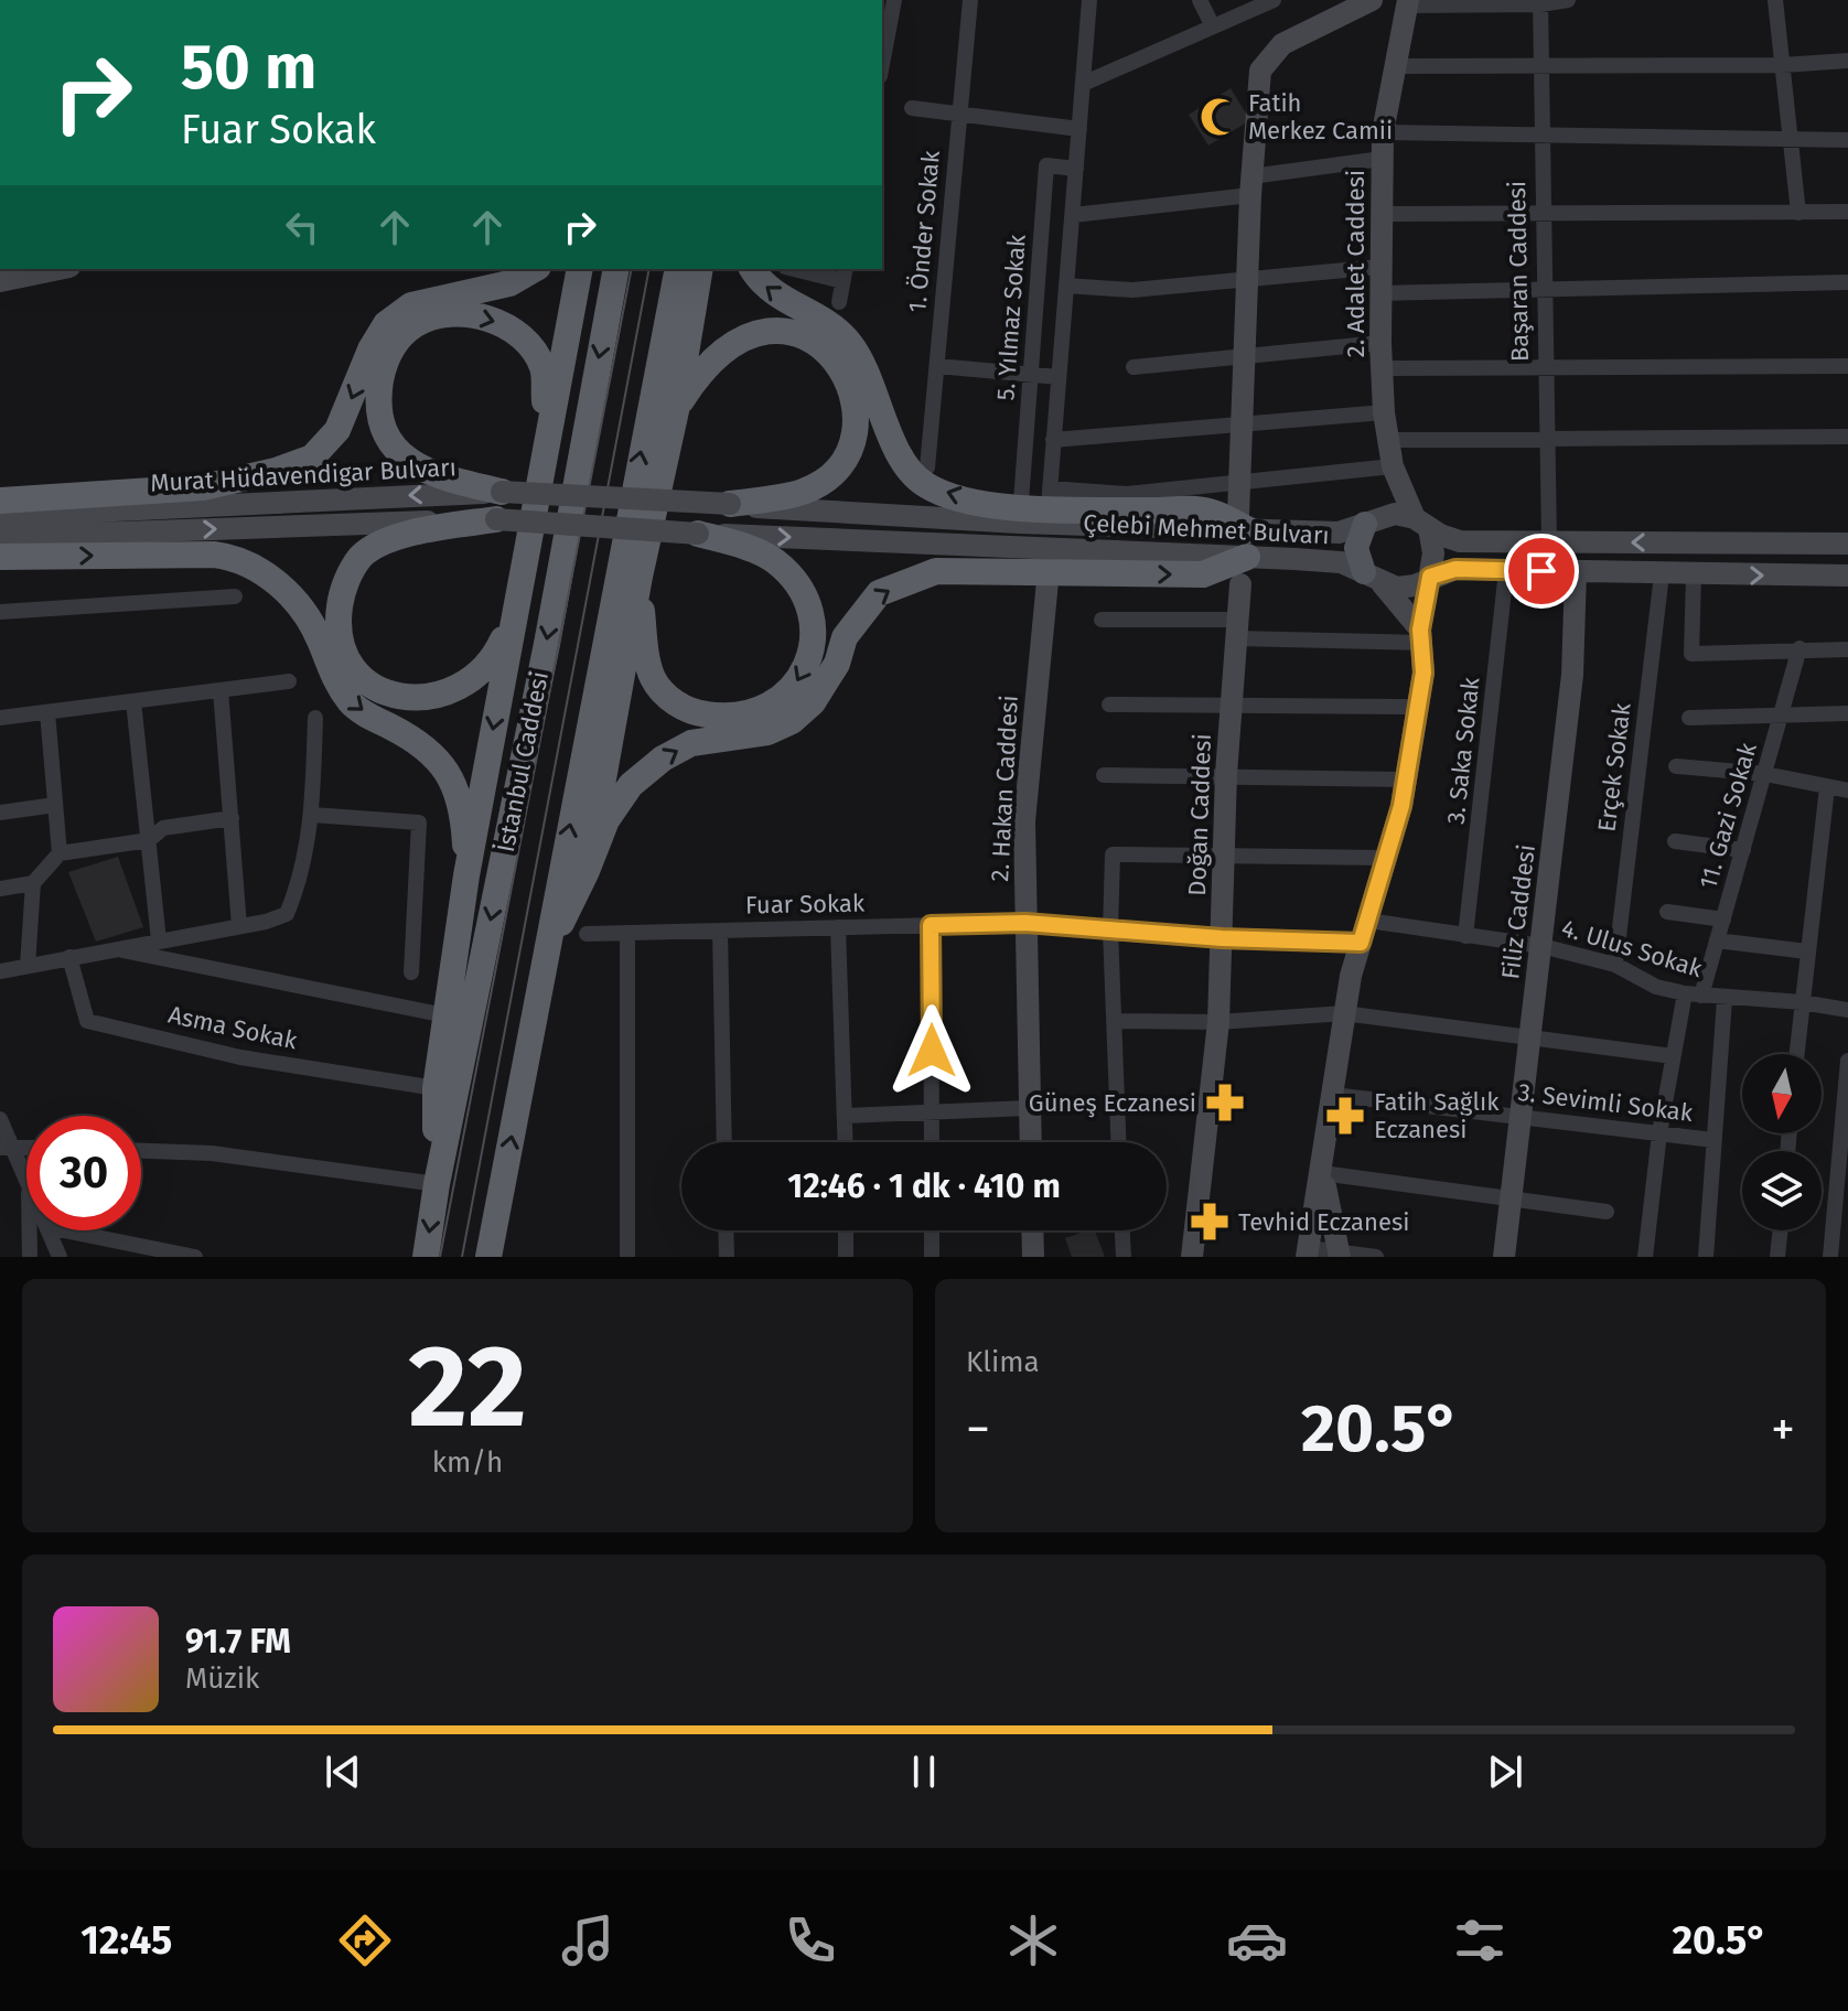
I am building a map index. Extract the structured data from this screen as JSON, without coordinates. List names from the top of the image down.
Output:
{
  "streets": {
    "highway": ["İstanbul Caddesi"],
    "main road": [
      "2. Adalet Caddesi",
      "Murat Hüdavendigar Bulvarı",
      "Çelebi Mehmet Bulvarı",
      "2. Hakan Caddesi",
      "Doğan Caddesi",
      "Filiz Caddesi"
    ],
    "street": [
      "1. Önder Sokak",
      "Başaran Caddesi",
      "5. Yılmaz Sokak",
      "3. Saka Sokak",
      "Erçek Sokak",
      "11. Gazi Sokak",
      "Fuar Sokak",
      "4. Ulus Sokak",
      "Asma Sokak",
      "3. Sevimli Sokak"
    ]
  },
  "crossings": [
    ["2. Adalet Caddesi", "Çelebi Mehmet Bulvarı"],
    ["Başaran Caddesi", "Çelebi Mehmet Bulvarı"],
    ["Murat Hüdavendigar Bulvarı", "Çelebi Mehmet Bulvarı"],
    ["Çelebi Mehmet Bulvarı", "3. Saka Sokak"],
    ["Çelebi Mehmet Bulvarı", "Erçek Sokak"],
    ["Çelebi Mehmet Bulvarı", "Filiz Caddesi"],
    ["3. Saka Sokak", "4. Ulus Sokak"],
    ["Erçek Sokak", "4. Ulus Sokak"],
    ["2. Hakan Caddesi", "Fuar Sokak"],
    ["Doğan Caddesi", "Fuar Sokak"],
    ["Doğan Caddesi", "4. Ulus Sokak"],
    ["11. Gazi Sokak", "4. Ulus Sokak"],
    ["11. Gazi Sokak", "3. Sevimli Sokak"],
    ["Fuar Sokak", "4. Ulus Sokak"],
    ["Filiz Caddesi", "4. Ulus Sokak"],
    ["Filiz Caddesi", "3. Sevimli Sokak"]
  ],
  "places": {
    "mosque": ["Fatih Merkez Camii"],
    "pharmacy": ["Güneş Eczanesi", "Fatih Sağlık Eczanesi", "Tevhid Eczanesi"]
  },
  "north": "bottom",
  "page": {
    "turn": ["50 m", "Fuar Sokak"],
    "limit": "30",
    "trip": "12:46 · 1 dk · 410 m",
    "tile": [
      ["22", "km/h"],
      "Klima"
    ],
    "heat": ["−", "20.5°", "+"],
    "song": ["91.7 FM", "Müzik"],
    "tabs": ["12:45", "20.5°"]
  }
}
